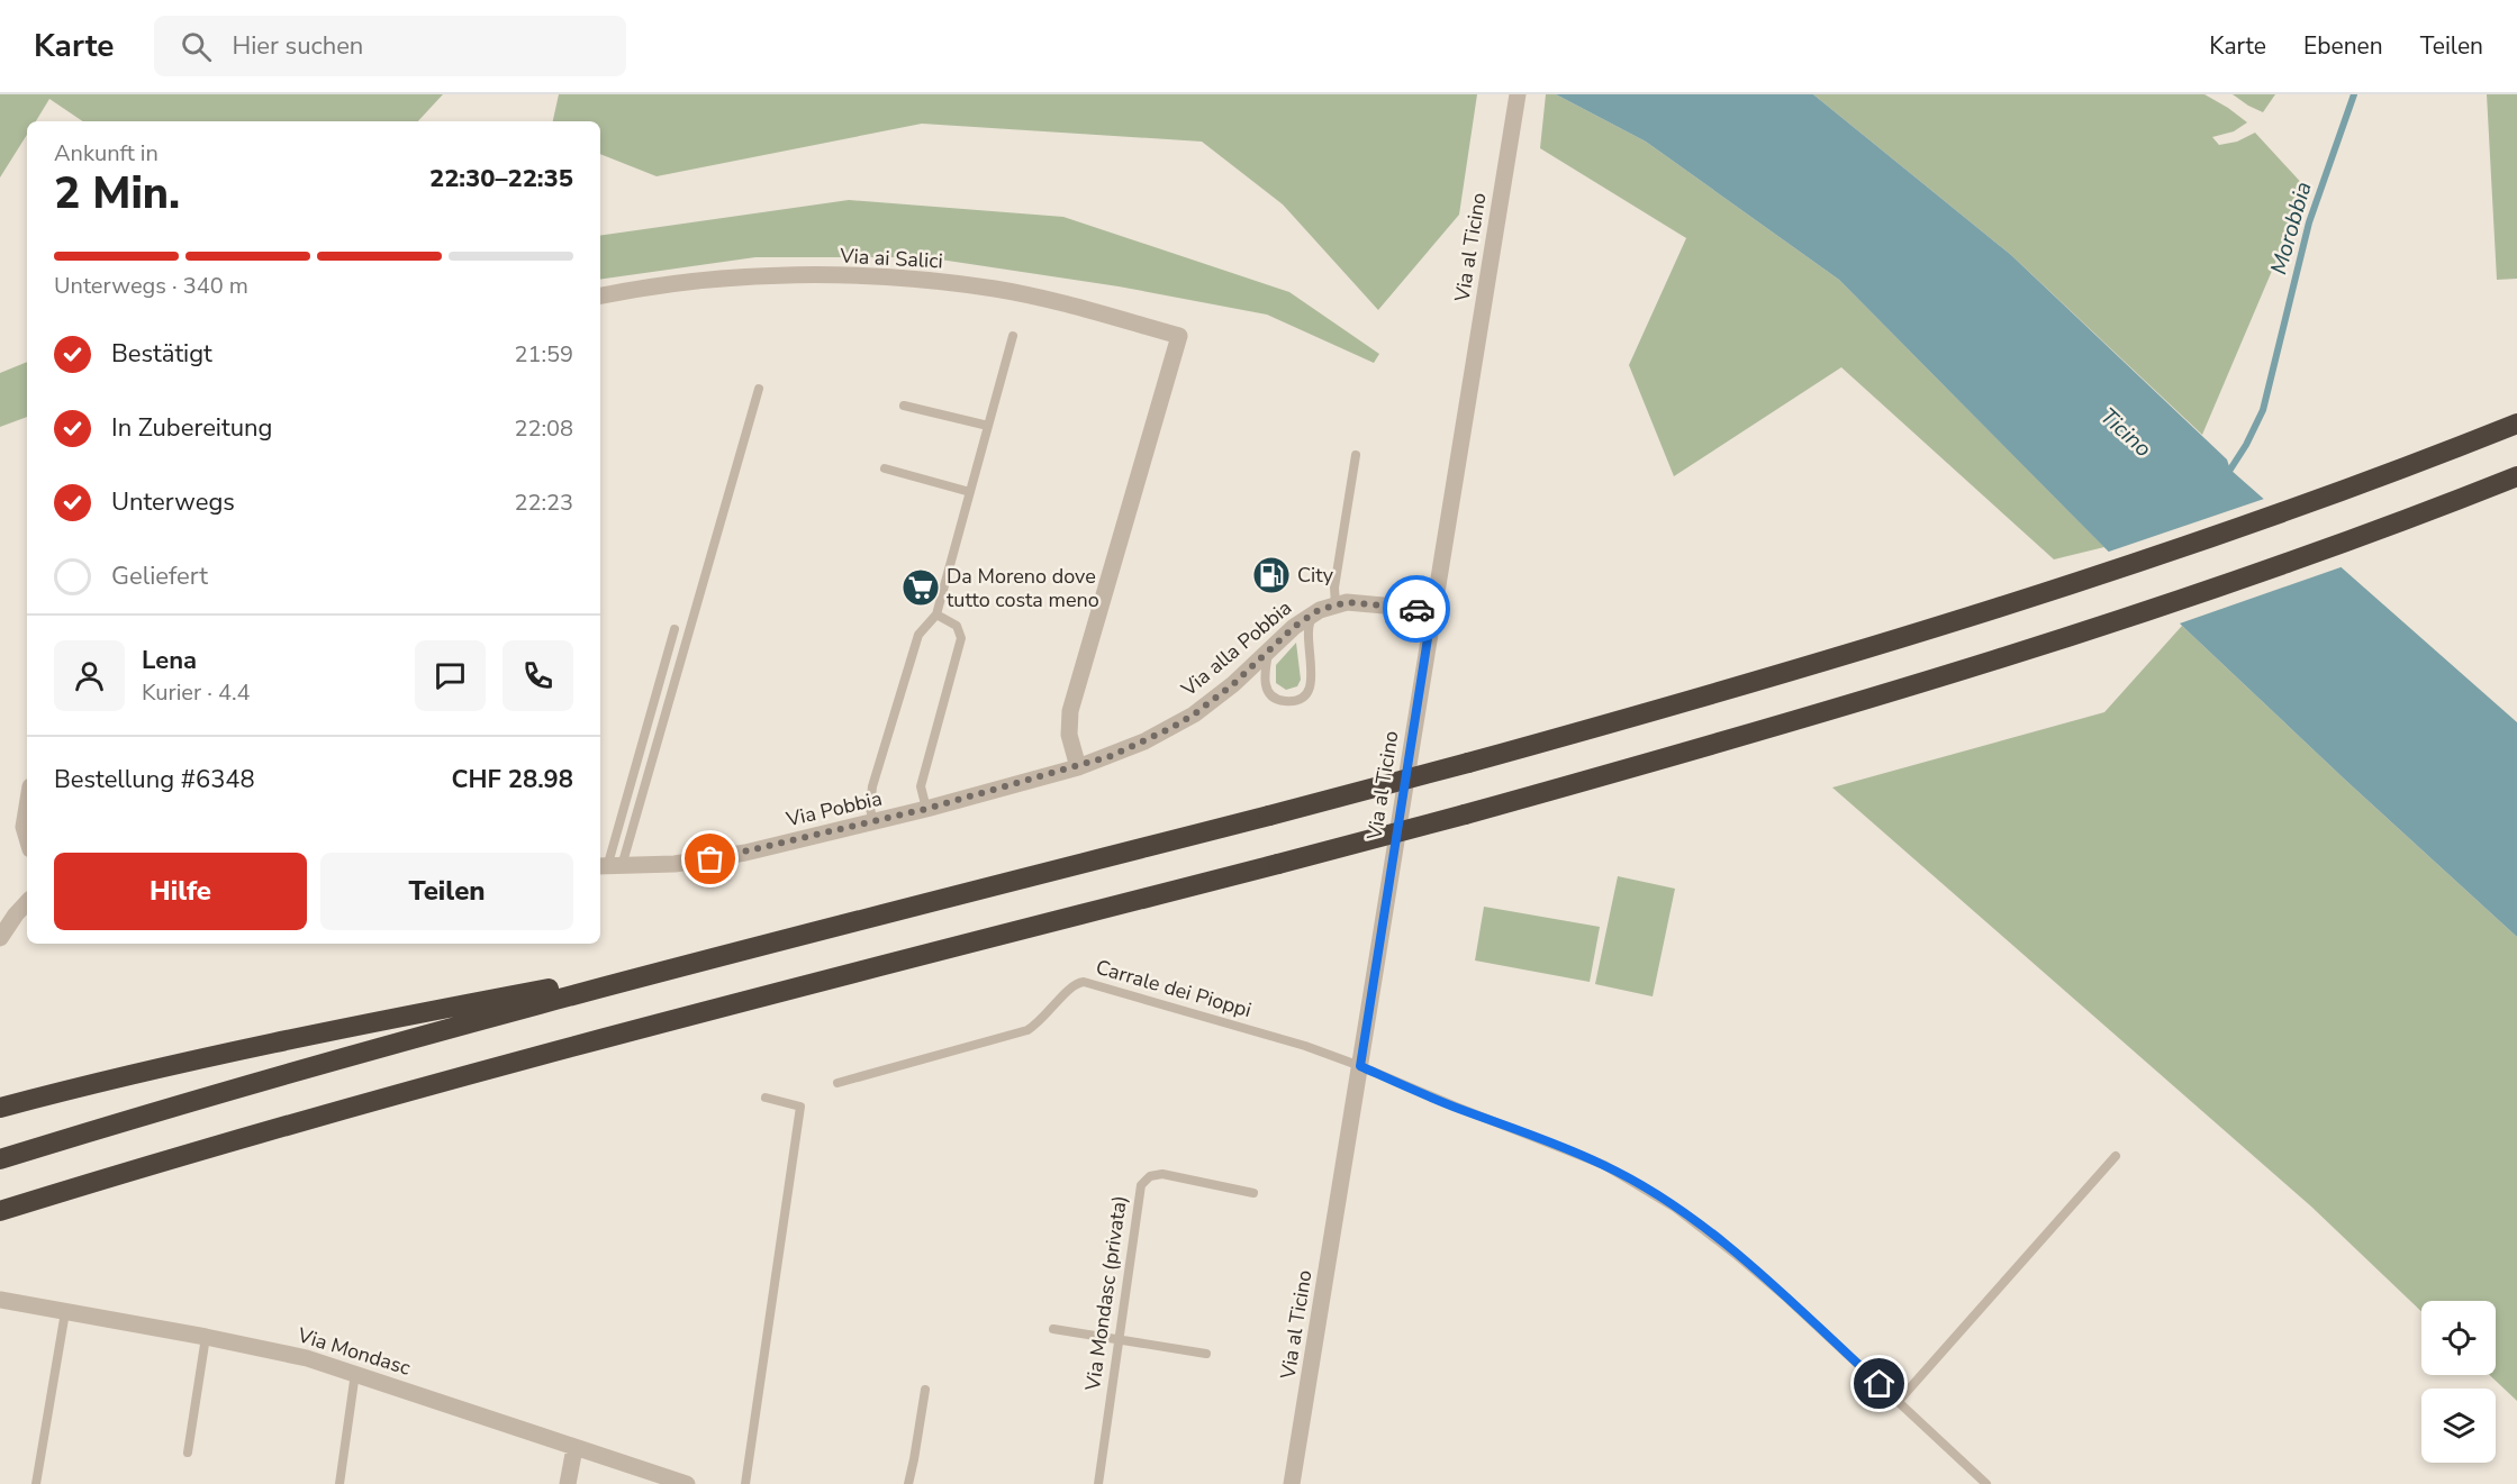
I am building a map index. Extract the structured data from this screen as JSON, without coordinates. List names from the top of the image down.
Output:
{
  "streets": {
    "street": [
      "Via al Ticino",
      "Via ai Salici",
      "Via alla Pobbia",
      "Via Pobbia",
      "Via Mondasc"
    ],
    "lane": ["Carrale dei Pioppi", "Via Mondasc (privata)"]
  },
  "crossings": [
    ["Via al Ticino", "Carrale dei Pioppi"],
    ["Via ai Salici", "Via alla Pobbia"],
    ["Via ai Salici", "Via Pobbia"],
    ["Via alla Pobbia", "Via Pobbia"]
  ],
  "water": ["Morobbia", "Ticino"],
  "places": {
    "fuel station": ["City"],
    "supermarket": ["Da Moreno dove tutto costa meno"]
  },
  "page": {
    "header": "Karte",
    "search": "Hier suchen",
    "nav": ["Karte", "Ebenen", "Teilen"],
    "heading": ["2 Min.", "Ankunft in", "22:30–22:35"],
    "panel": [
      "Lena",
      "Kurier · 4.4",
      "Bestellung #6348",
      "CHF 28.98"
    ],
    "bar": "Unterwegs · 340 m",
    "list": [
      ["Bestätigt", "21:59"],
      ["In Zubereitung", "22:08"],
      ["Unterwegs", "22:23"],
      "Geliefert"
    ],
    "buttons": ["Hilfe", "Teilen"]
  }
}
